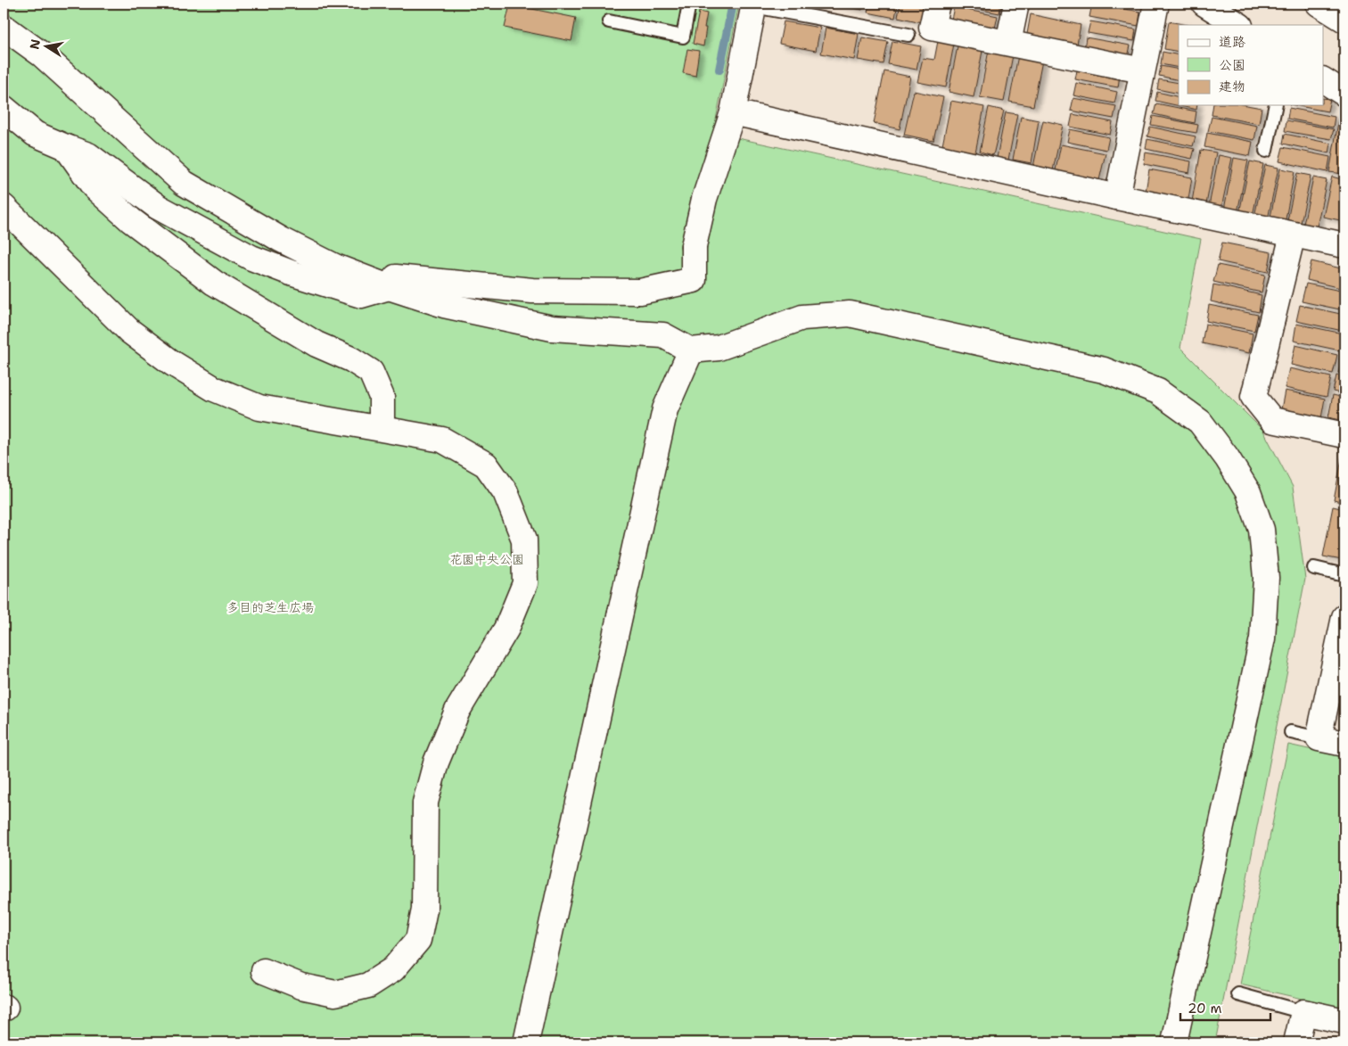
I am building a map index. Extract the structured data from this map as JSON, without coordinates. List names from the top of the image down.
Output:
{
  "parks": ["花園中央公園", "多目的芝生広場"],
  "legend": ["道路", "公園", "建物"],
  "scale_bar": "20 m",
  "north": "left"
}
